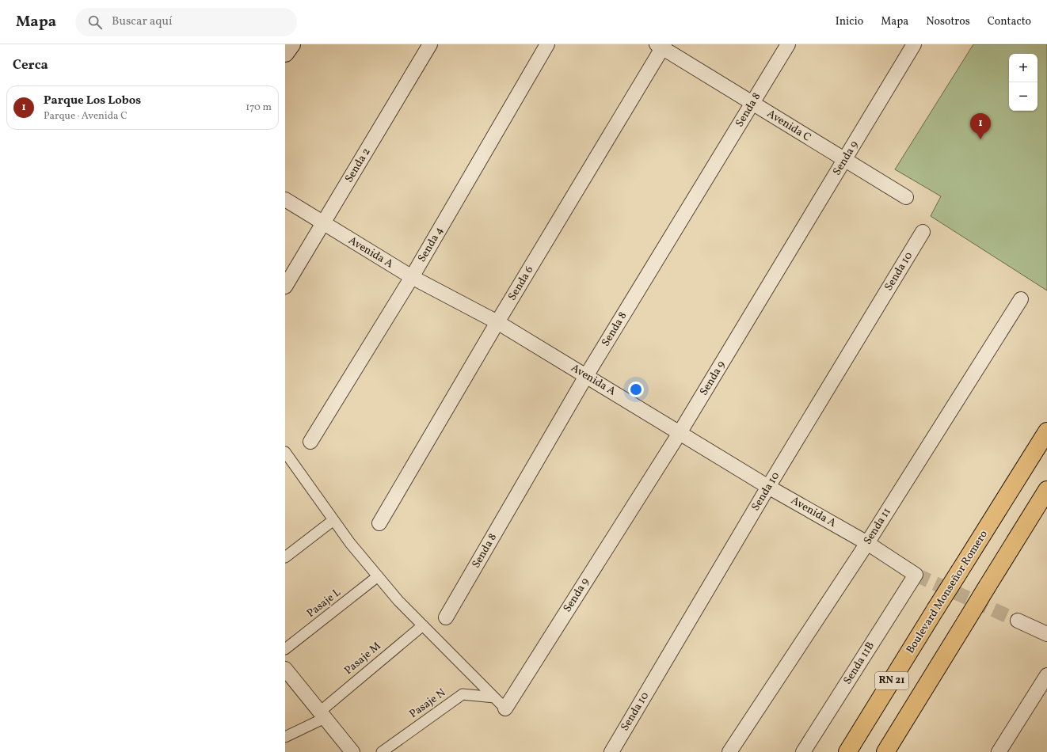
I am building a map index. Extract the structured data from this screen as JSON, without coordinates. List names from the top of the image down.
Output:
{
  "streets": {
    "highway": ["Boulevard Monseñor Romero", "RN 21"],
    "street": [
      "Senda 8",
      "Avenida C",
      "Senda 9",
      "Senda 2",
      "Senda 4",
      "Avenida A",
      "Senda 10",
      "Senda 6",
      "Senda 11",
      "Pasaje L",
      "Pasaje M",
      "Senda 11B",
      "Pasaje N"
    ]
  },
  "crossings": [
    ["Senda 8", "Avenida C"],
    ["Senda 8", "Avenida A"],
    ["Avenida C", "Senda 9"],
    ["Avenida C", "Senda 6"],
    ["Senda 9", "Avenida A"],
    ["Senda 2", "Avenida A"],
    ["Senda 4", "Avenida A"],
    ["Avenida A", "Senda 10"],
    ["Avenida A", "Senda 6"],
    ["Avenida A", "Senda 11"],
    ["Avenida A", "Senda 11B"]
  ],
  "page": {
    "header": "Mapa",
    "search": "Buscar aquí",
    "nav": [
      "Inicio",
      "Mapa",
      "Nosotros",
      "Contacto"
    ],
    "heading": "Cerca",
    "map_buttons": ["+", "−"],
    "list": [
      {
        "mark": "1",
        "name": "Parque Los Lobos",
        "note": "Parque · Avenida C",
        "value": "170 m"
      }
    ],
    "pins": "1"
  }
}
